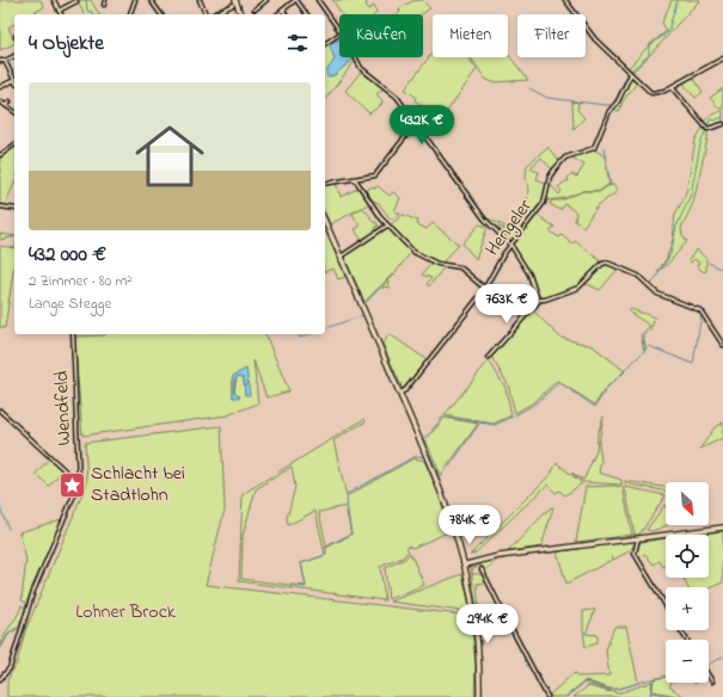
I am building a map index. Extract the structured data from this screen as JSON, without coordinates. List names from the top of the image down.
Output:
{
  "streets": {
    "street": ["Hengeler", "Wendfeld"]
  },
  "parks": ["Lohner Brock"],
  "places": {
    "place": ["Schlacht bei Stadtlohn"]
  },
  "north": "bottom right",
  "page": {
    "chip": ["Kaufen", "Mieten", "Filter"],
    "heading": "4 Objekte",
    "list": [
      {
        "name": "432 000 €",
        "note": "2 Zimmer · 80 m² · Lange Stegge"
      }
    ],
    "price": [
      "432K €",
      "763K €",
      "784K €",
      "294K €"
    ],
    "map_buttons": ["+", "−"]
  }
}
